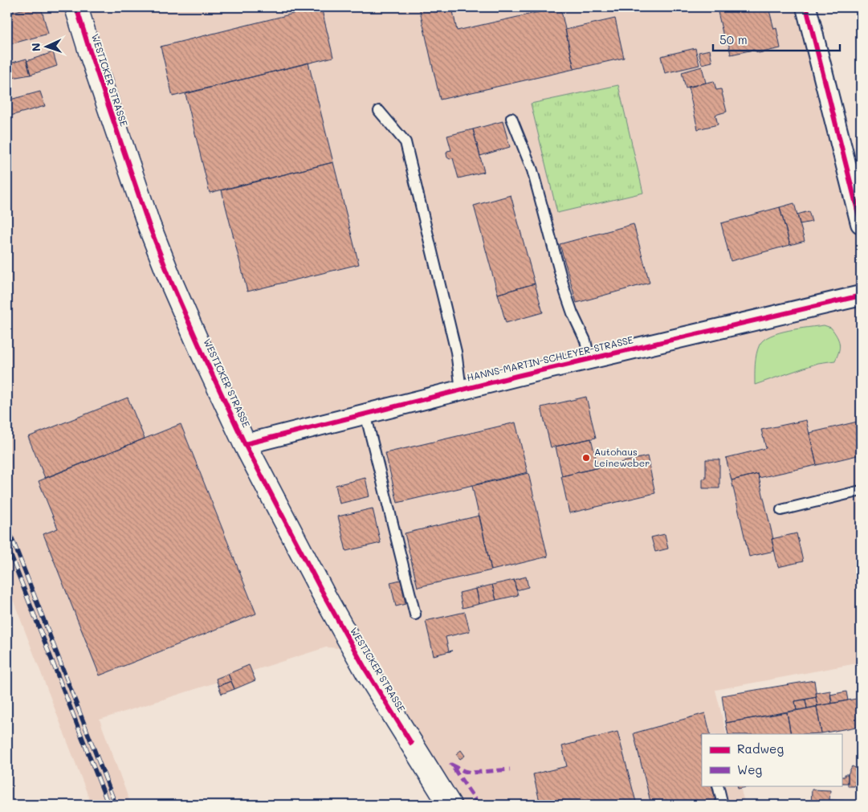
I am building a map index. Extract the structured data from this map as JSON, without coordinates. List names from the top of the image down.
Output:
{
  "streets": {
    "main road": ["WESTICKER STRASSE"],
    "street": ["HANNS-MARTIN-SCHLEYER-STRASSE"]
  },
  "crossings": [
    ["WESTICKER STRASSE", "HANNS-MARTIN-SCHLEYER-STRASSE"]
  ],
  "places": ["Autohaus Leineweber"],
  "legend": ["Radweg", "Weg"],
  "scale_bar": "50 m",
  "north": "left"
}
